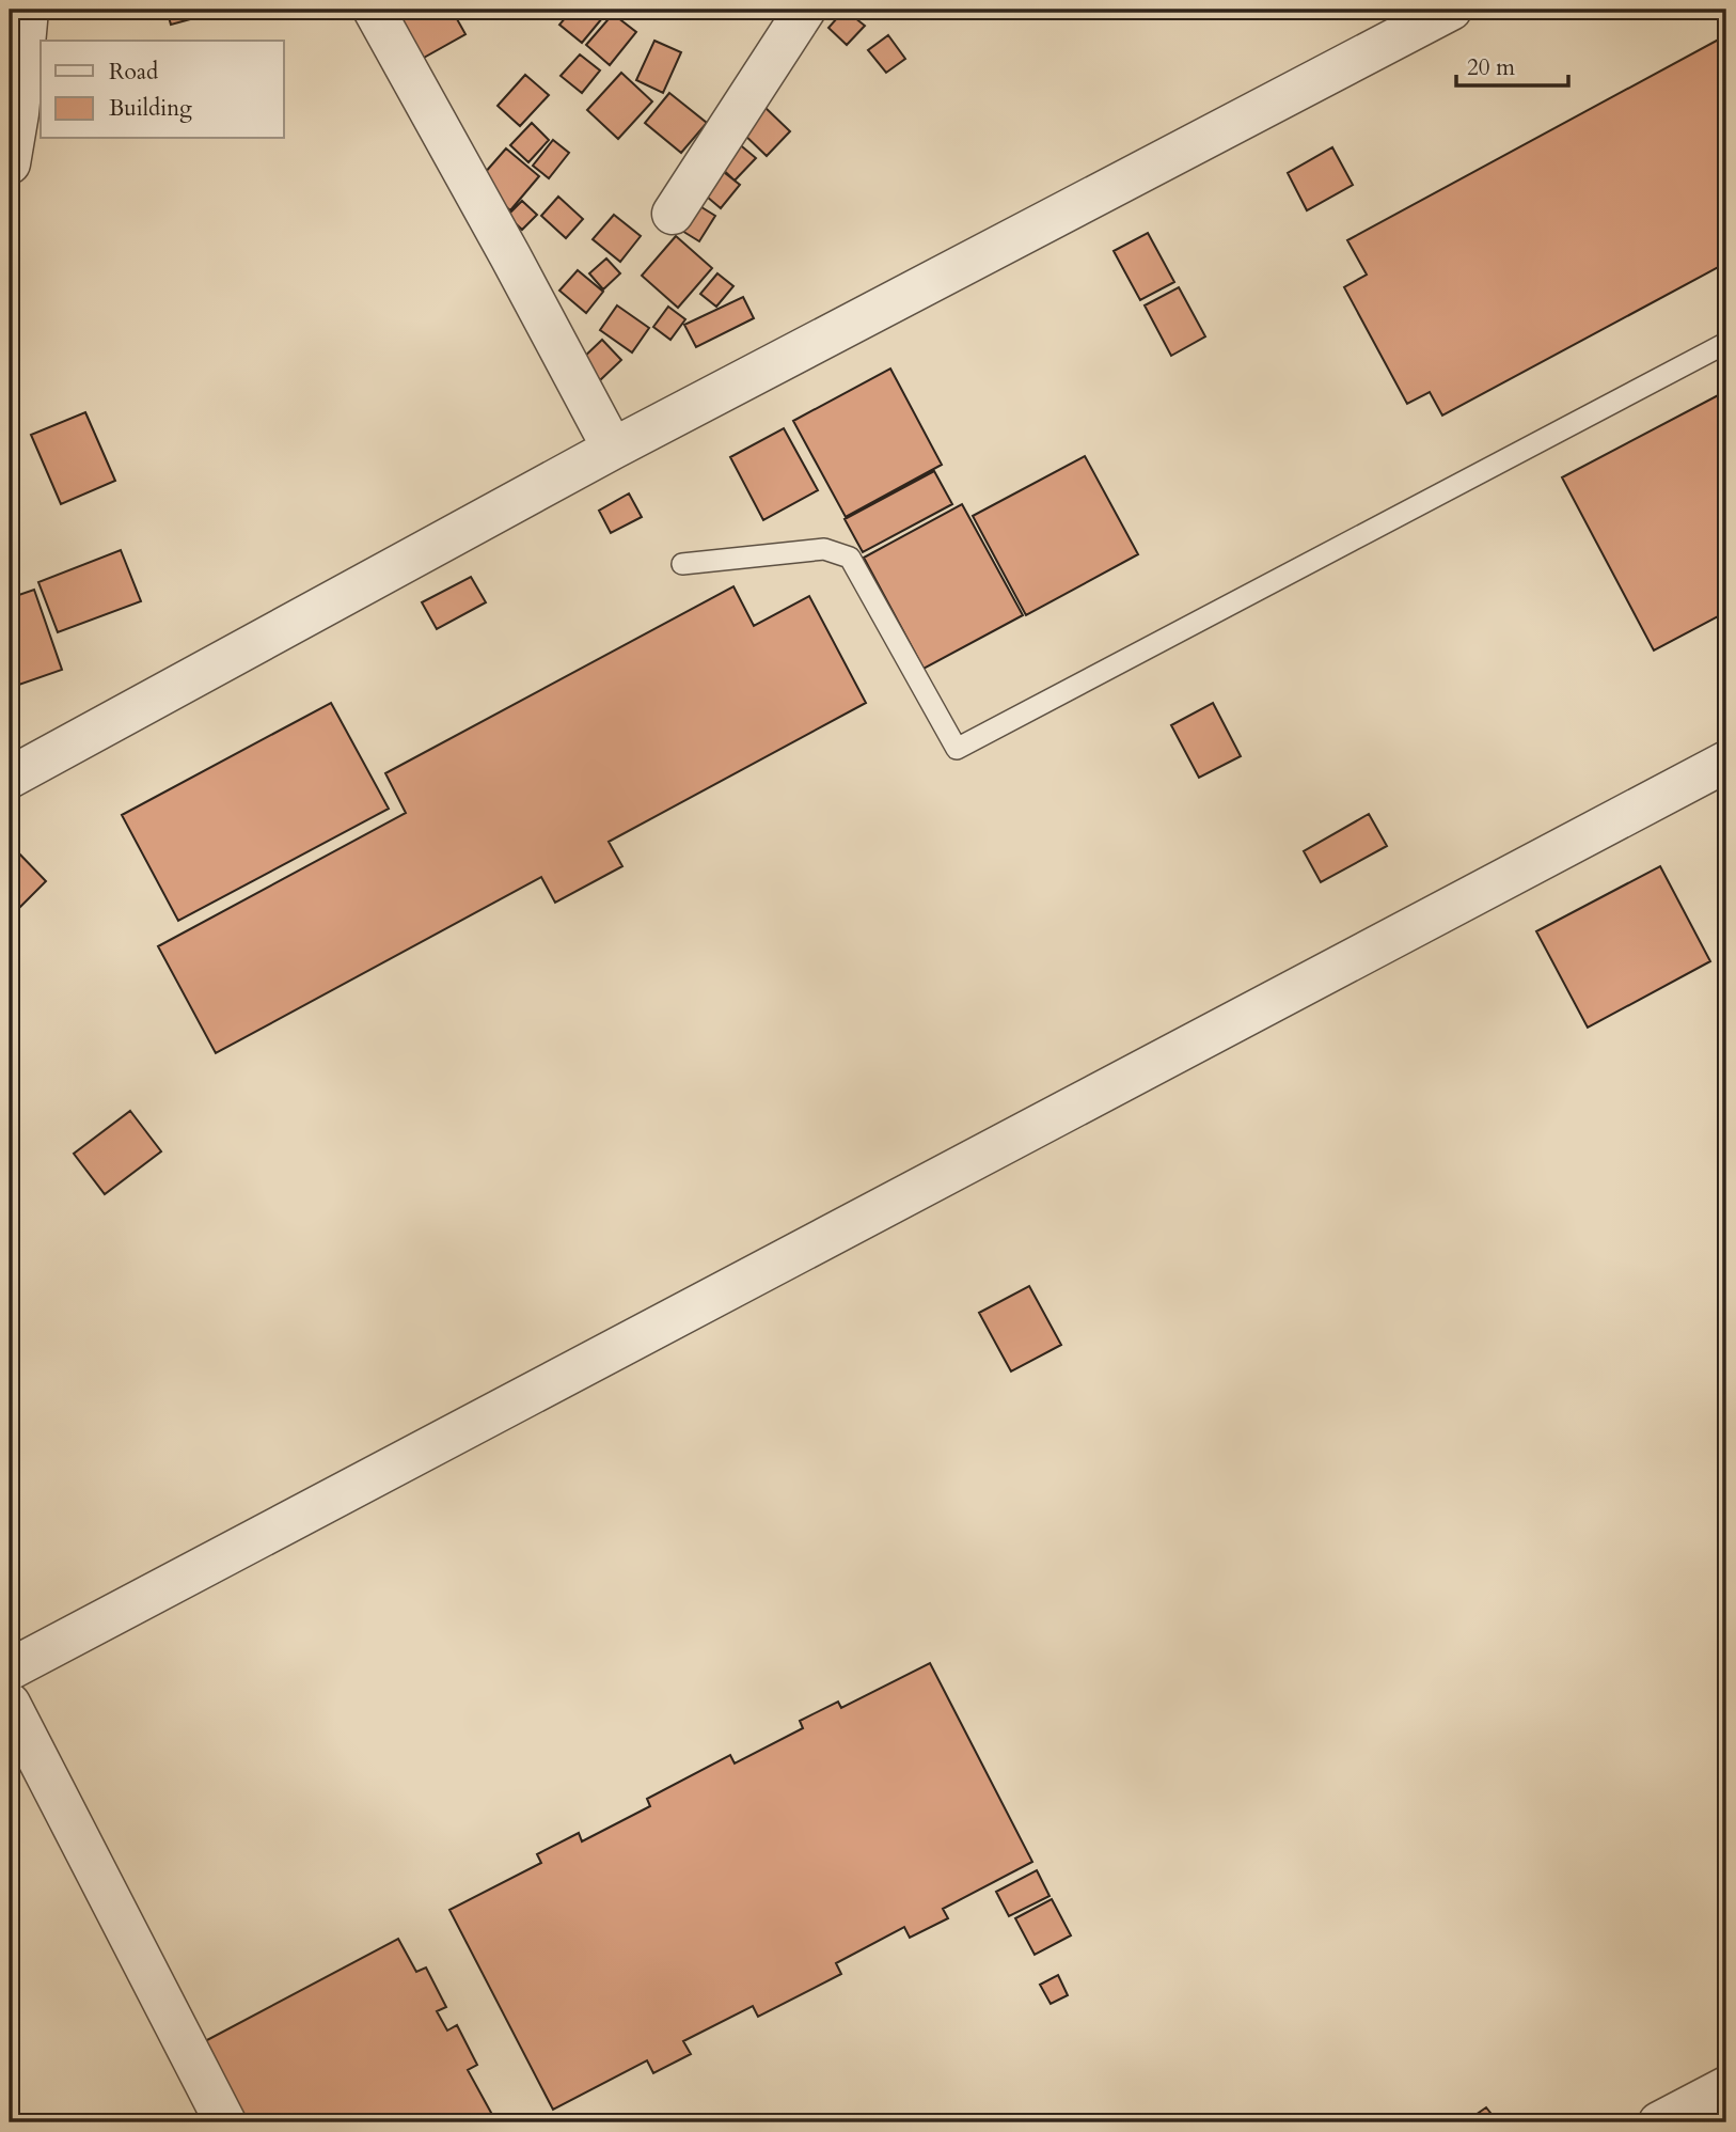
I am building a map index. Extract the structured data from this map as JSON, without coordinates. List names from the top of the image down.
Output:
{
  "legend": ["Road", "Building"],
  "scale_bar": "20 m"
}
